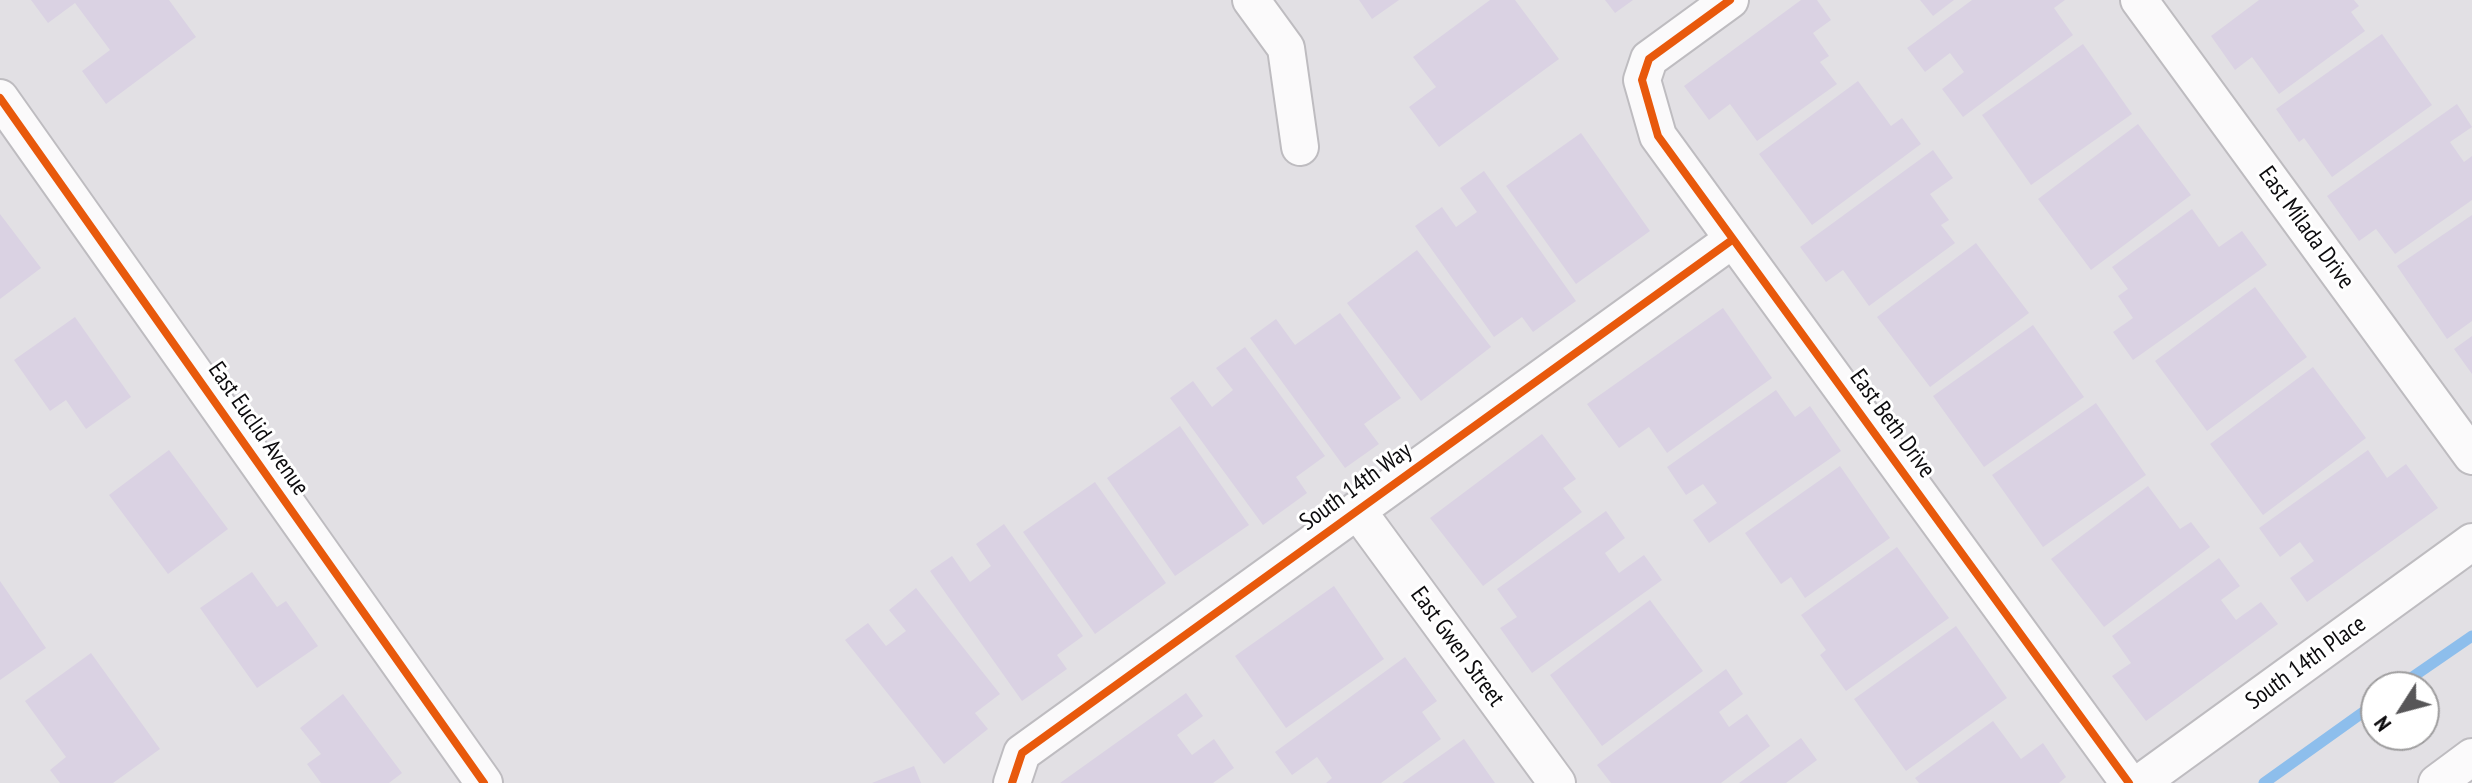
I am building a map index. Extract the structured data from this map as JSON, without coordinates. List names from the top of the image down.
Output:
{
  "streets": {
    "street": [
      "East Milada Drive",
      "East Beth Drive",
      "East Euclid Avenue",
      "South 14th Way",
      "East Gwen Street",
      "South 14th Place"
    ]
  },
  "crossings": [
    ["East Beth Drive", "South 14th Way"],
    ["South 14th Way", "East Gwen Street"]
  ],
  "north": "bottom left"
}
